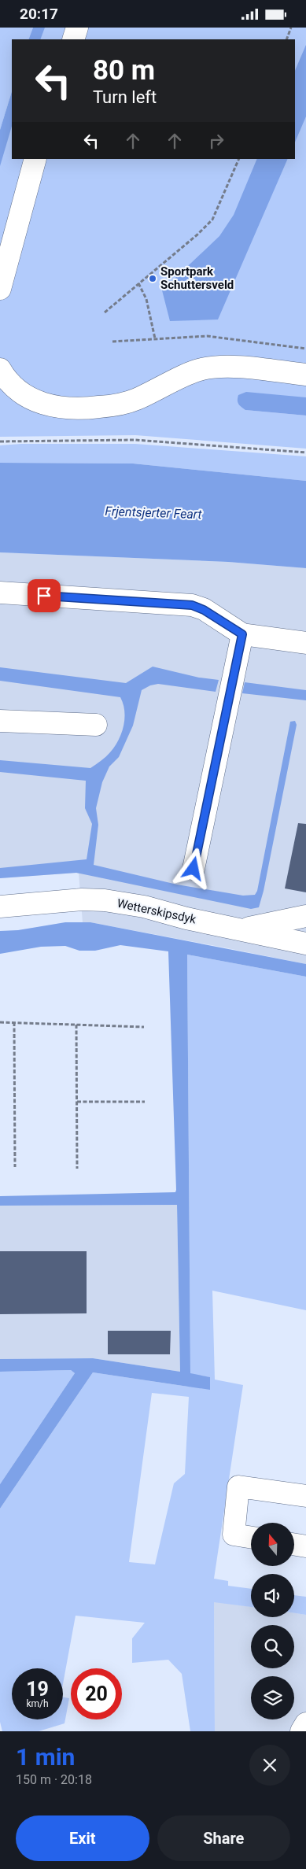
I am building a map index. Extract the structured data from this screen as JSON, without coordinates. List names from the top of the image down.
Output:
{
  "streets": {
    "lane": ["Wetterskipsdyk"]
  },
  "water": ["Frjentsjerter Feart"],
  "places": ["Sportpark Schuttersveld"],
  "north": "top",
  "page": {
    "status": "20:17",
    "turn": ["80 m", "Turn left"],
    "speed": "19 km/h",
    "limit": "20",
    "heading": ["1 min", "150 m · 20:18"],
    "buttons": ["Exit", "Share"]
  }
}
